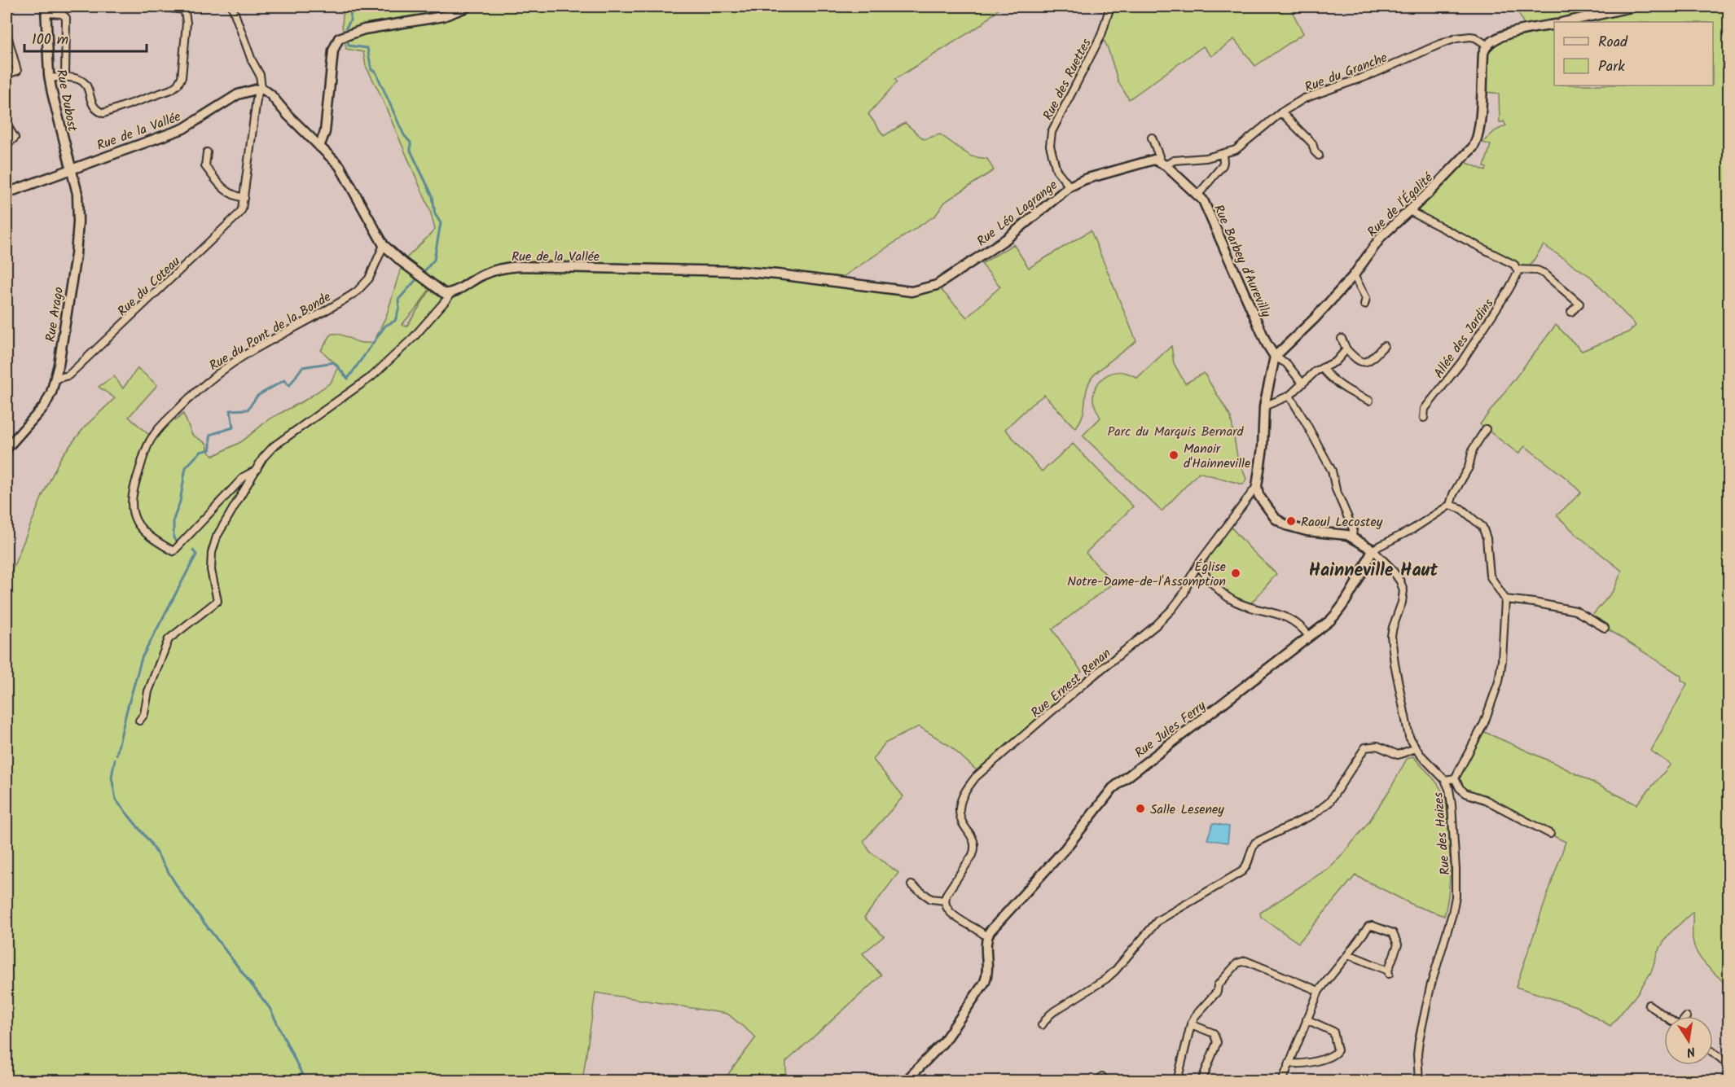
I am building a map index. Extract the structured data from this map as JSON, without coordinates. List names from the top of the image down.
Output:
{
  "streets": {
    "street": [
      "Rue du Granche",
      "Rue des Ruettes",
      "Rue Dubost",
      "Rue de la Vallée",
      "Rue de l'Égalité",
      "Rue Léo Lagrange",
      "Rue Barbey d'Aurevilly",
      "Rue du Coteau",
      "Rue Arago",
      "Rue du Pont de la Bonde",
      "Allée des Jardins",
      "Rue Ernest Renan",
      "Rue Jules Ferry",
      "Rue des Haizes"
    ]
  },
  "crossings": [
    ["Rue du Granche", "Rue de l'Égalité"],
    ["Rue du Granche", "Rue Léo Lagrange"],
    ["Rue du Granche", "Rue Barbey d'Aurevilly"],
    ["Rue des Ruettes", "Rue Léo Lagrange"],
    ["Rue Dubost", "Rue de la Vallée"],
    ["Rue Dubost", "Rue Arago"],
    ["Rue de la Vallée", "Rue Léo Lagrange"],
    ["Rue de la Vallée", "Rue du Coteau"],
    ["Rue de la Vallée", "Rue Arago"],
    ["Rue de l'Égalité", "Rue Barbey d'Aurevilly"],
    ["Rue Léo Lagrange", "Rue Barbey d'Aurevilly"],
    ["Rue du Coteau", "Rue Arago"],
    ["Rue Jules Ferry", "Rue des Haizes"]
  ],
  "districts": ["Hainneville Haut"],
  "parks": ["Parc du Marquis Bernard"],
  "places": [
    "Manoir d'Hainneville",
    "Raoul Lecostey",
    "Église Notre-Dame-de-l'Assomption",
    "Salle Leseney"
  ],
  "legend": ["Road", "Park"],
  "scale_bar": "100 m",
  "north": "bottom"
}
